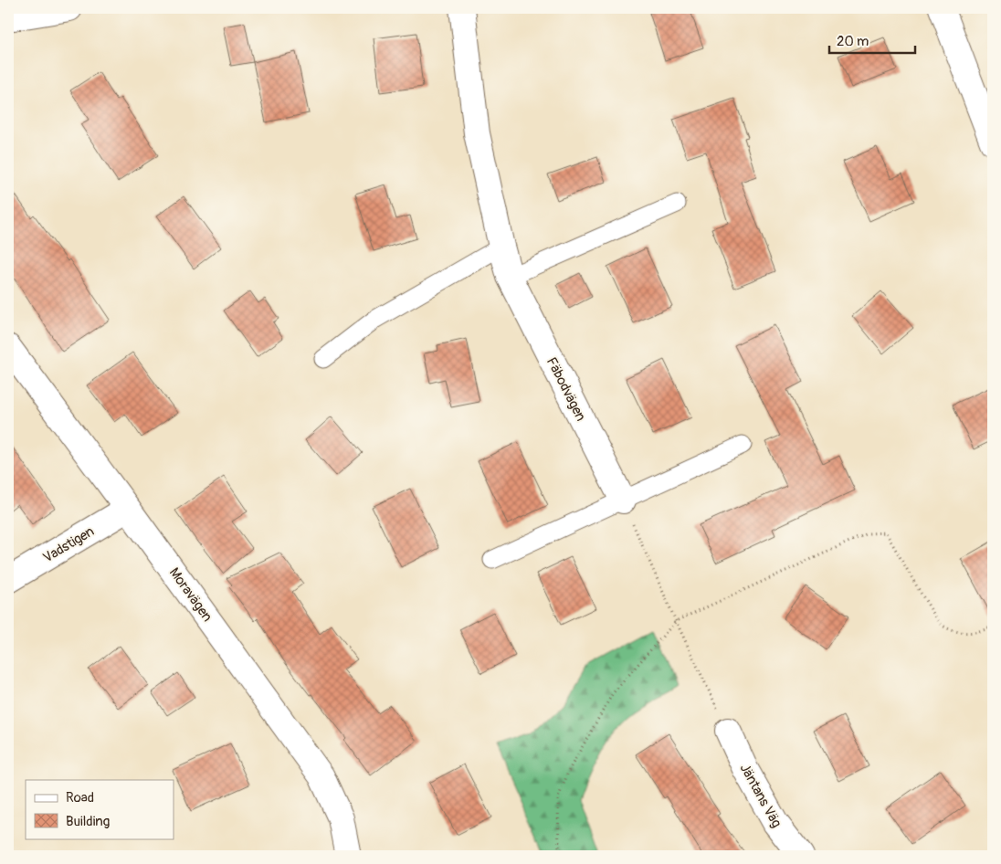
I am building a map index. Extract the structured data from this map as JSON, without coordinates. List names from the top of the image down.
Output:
{
  "streets": {
    "street": [
      "Fäbodvägen",
      "Vadstigen",
      "Moravägen",
      "Jäntans Väg"
    ]
  },
  "crossings": [
    ["Vadstigen", "Moravägen"]
  ],
  "legend": ["Road", "Building"],
  "scale_bar": "20 m"
}
